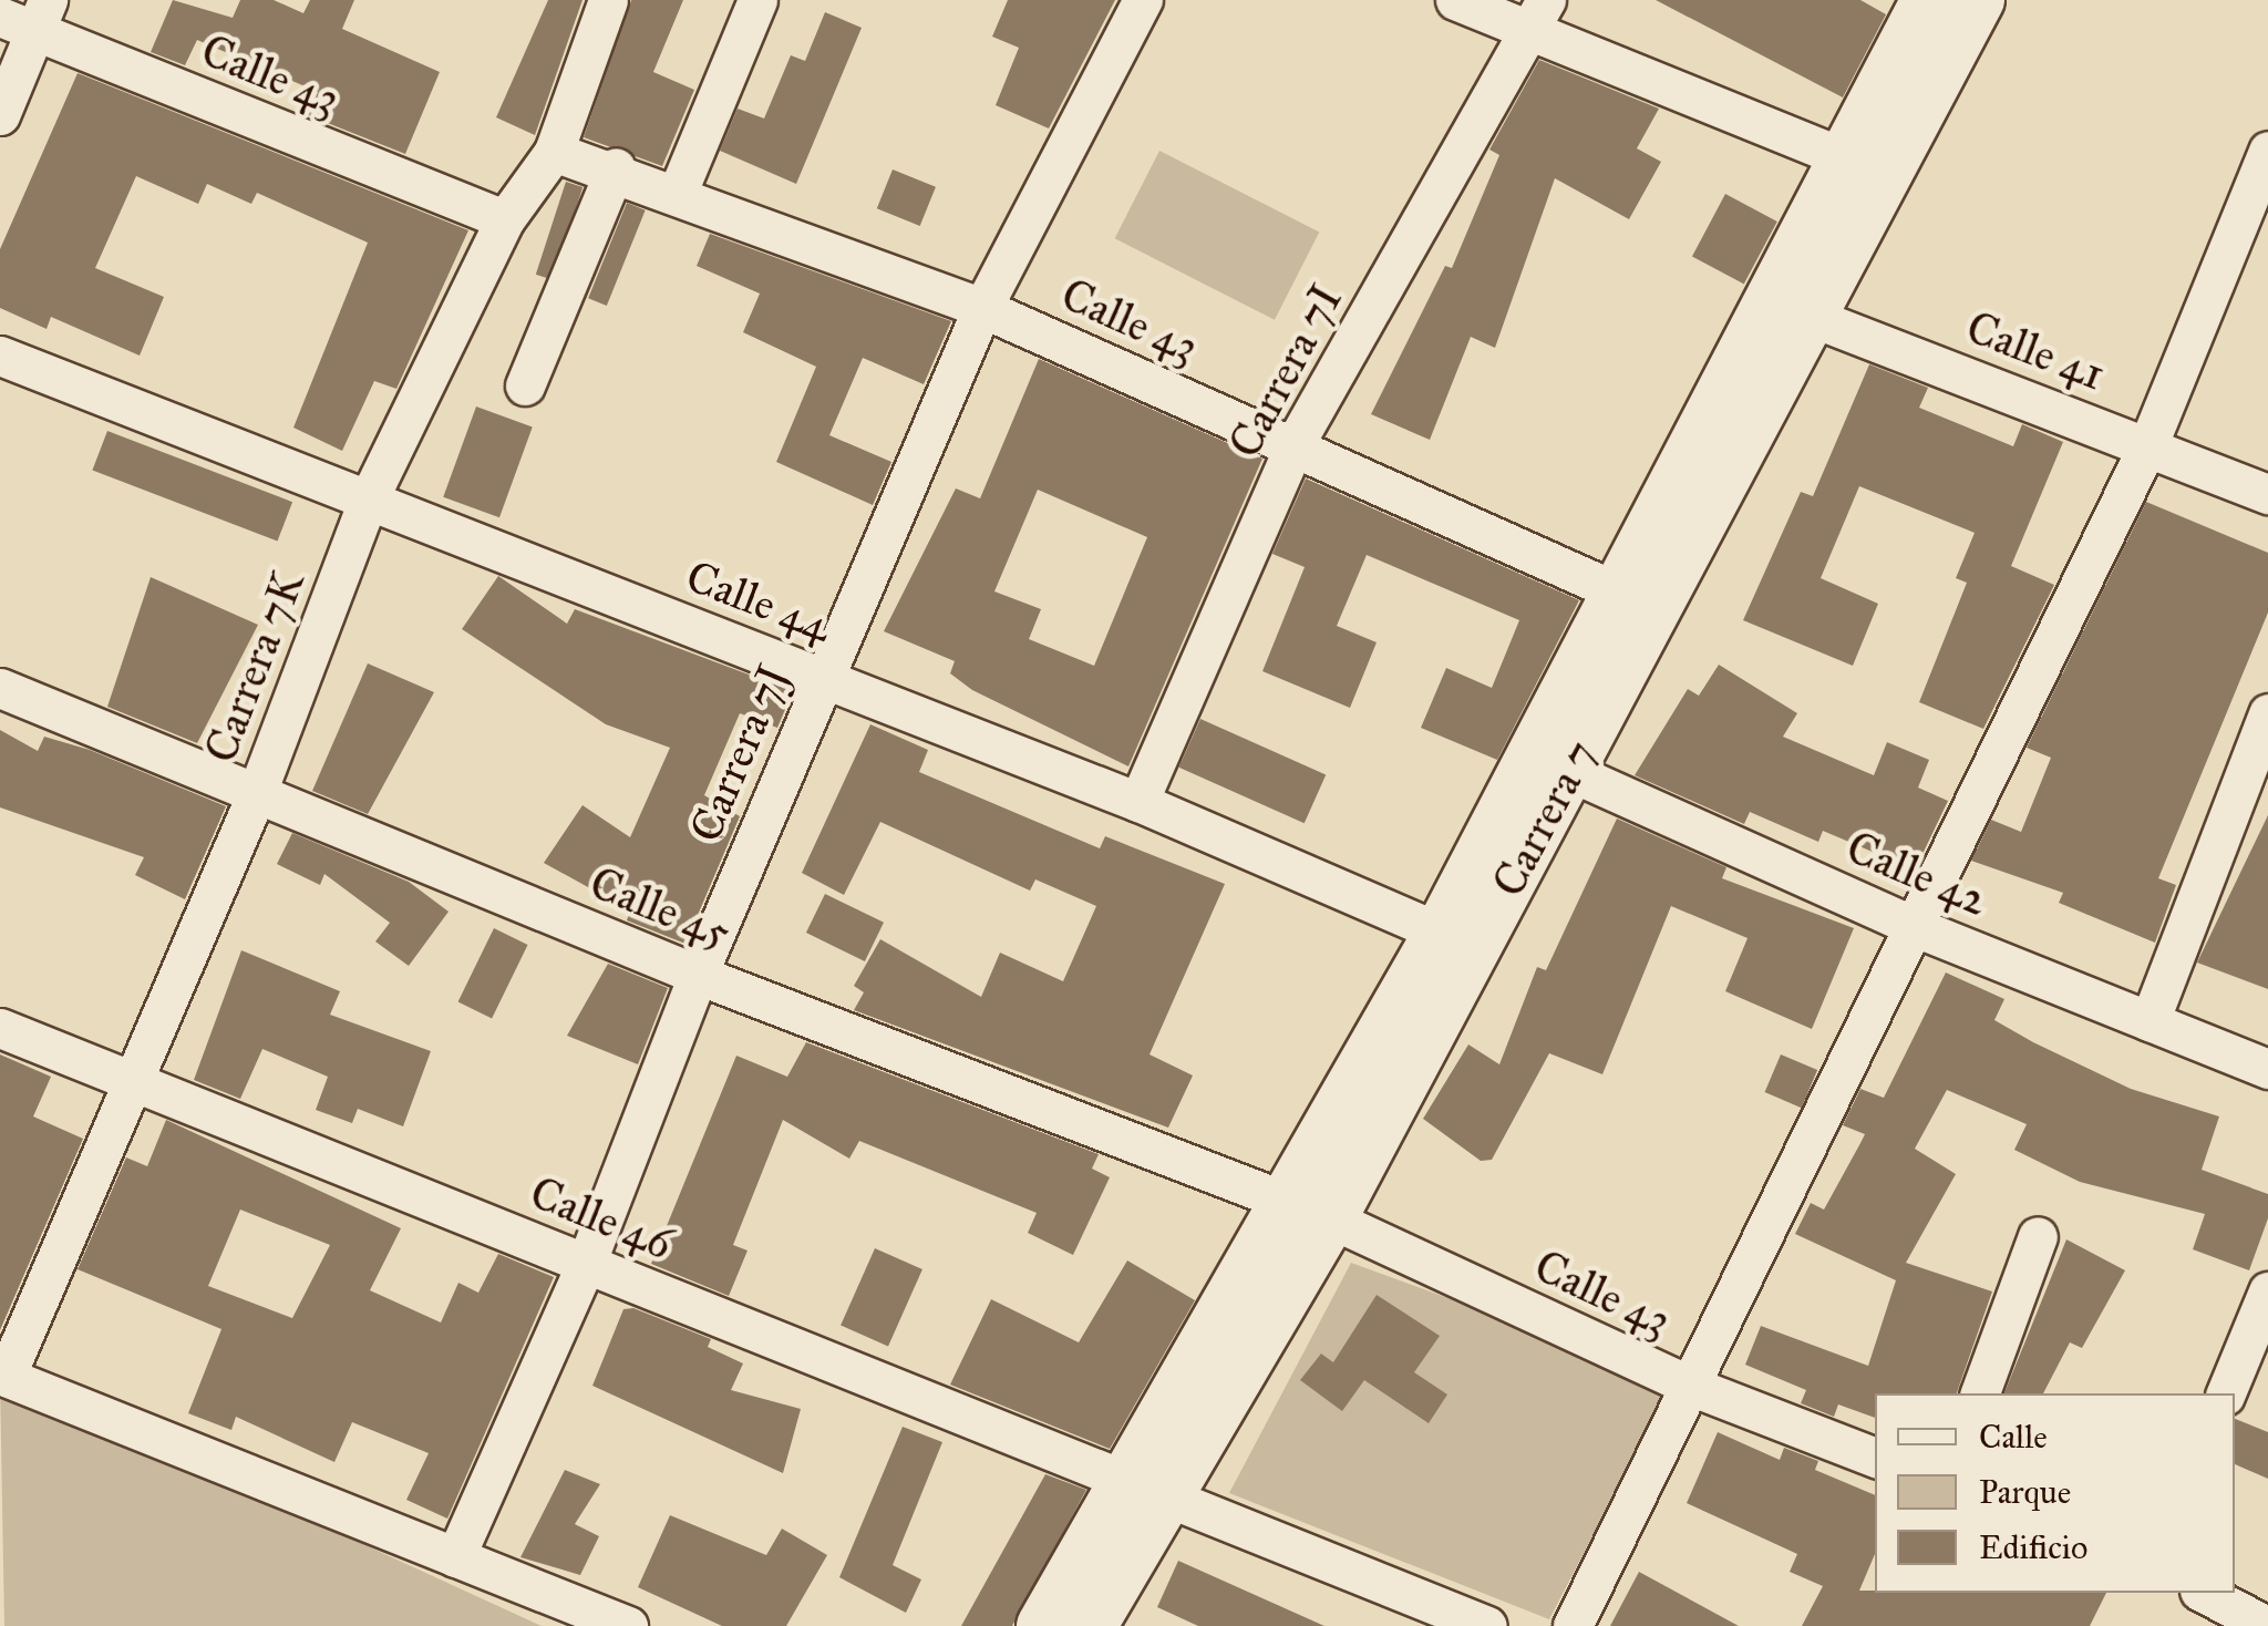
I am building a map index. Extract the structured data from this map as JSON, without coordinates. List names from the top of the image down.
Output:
{
  "streets": {
    "street": [
      "Calle 43",
      "Calle 41",
      "Carrera 7I",
      "Calle 44",
      "Carrera 7K",
      "Carrera 7J",
      "Carrera 7",
      "Calle 42",
      "Calle 45",
      "Calle 46"
    ]
  },
  "crossings": [
    ["Calle 43", "Carrera 7I"],
    ["Calle 43", "Carrera 7K"],
    ["Calle 43", "Carrera 7J"],
    ["Calle 43", "Carrera 7"],
    ["Calle 43", "Calle 45"],
    ["Calle 41", "Carrera 7"],
    ["Carrera 7I", "Calle 44"],
    ["Calle 44", "Carrera 7K"],
    ["Calle 44", "Carrera 7J"],
    ["Calle 44", "Carrera 7"],
    ["Carrera 7K", "Calle 45"],
    ["Carrera 7K", "Calle 46"],
    ["Carrera 7J", "Calle 45"],
    ["Carrera 7J", "Calle 46"],
    ["Carrera 7", "Calle 42"],
    ["Carrera 7", "Calle 45"],
    ["Carrera 7", "Calle 46"]
  ],
  "legend": ["Calle", "Parque", "Edificio"]
}
